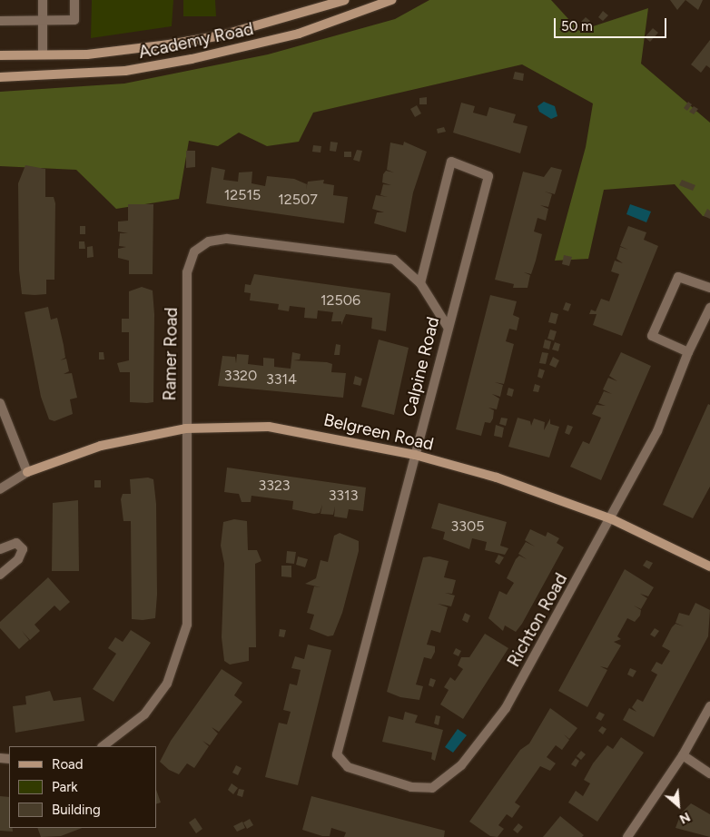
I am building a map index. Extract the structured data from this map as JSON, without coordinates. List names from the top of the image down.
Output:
{
  "streets": {
    "main road": ["Academy Road", "Belgreen Road"],
    "street": ["Ramer Road", "Calpine Road", "Richton Road"]
  },
  "crossings": [
    ["Ramer Road", "Calpine Road"],
    ["Ramer Road", "Belgreen Road"],
    ["Calpine Road", "Belgreen Road"],
    ["Calpine Road", "Richton Road"],
    ["Belgreen Road", "Richton Road"]
  ],
  "house_numbers": [
    "12515",
    "12507",
    "12506",
    "3320",
    "3314",
    "3323",
    "3313",
    "3305"
  ],
  "legend": ["Road", "Park", "Building"],
  "scale_bar": "50 m",
  "north": "bottom right"
}
